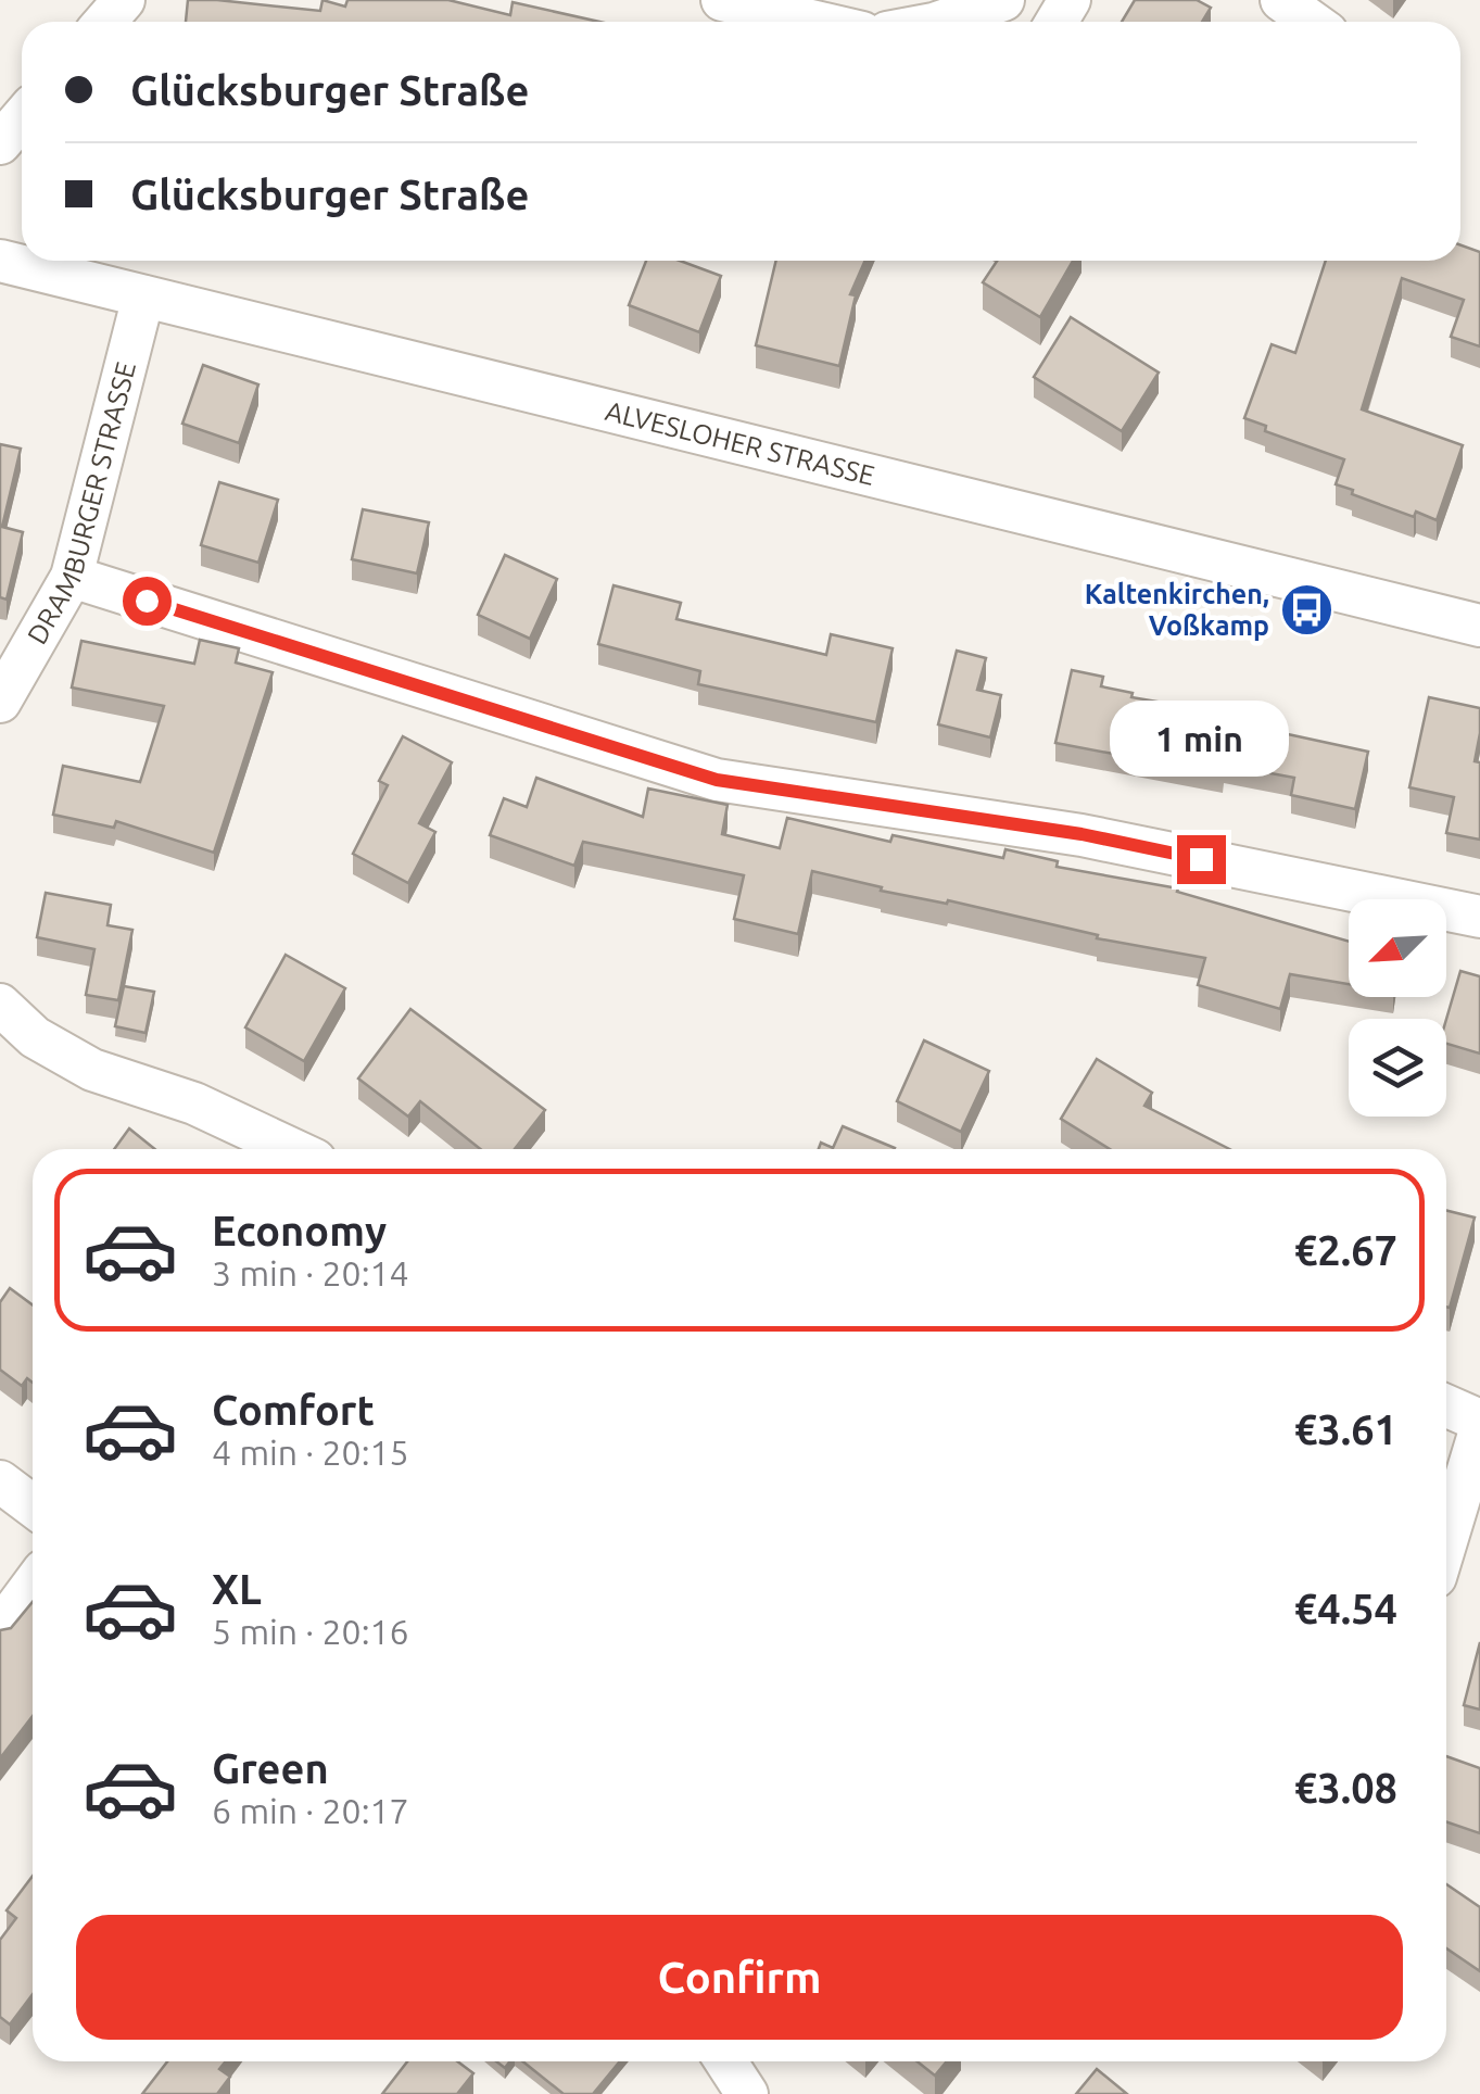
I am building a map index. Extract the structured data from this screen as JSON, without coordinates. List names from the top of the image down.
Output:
{
  "streets": {
    "street": ["ALVESLOHER STRASSE", "DRAMBURGER STRASSE"]
  },
  "crossings": [
    ["ALVESLOHER STRASSE", "DRAMBURGER STRASSE"]
  ],
  "places": {
    "bus stop": ["Kaltenkirchen, Voßkamp"]
  },
  "north": "bottom left",
  "page": {
    "banner": ["Glücksburger Straße", "Glücksburger Straße"],
    "bubble": "1 min",
    "list": [
      {
        "name": "Economy",
        "note": "3 min · 20:14",
        "value": "€2.67"
      },
      {
        "name": "Comfort",
        "note": "4 min · 20:15",
        "value": "€3.61"
      },
      {
        "name": "XL",
        "note": "5 min · 20:16",
        "value": "€4.54"
      },
      {
        "name": "Green",
        "note": "6 min · 20:17",
        "value": "€3.08"
      }
    ],
    "buttons": "Confirm"
  }
}
